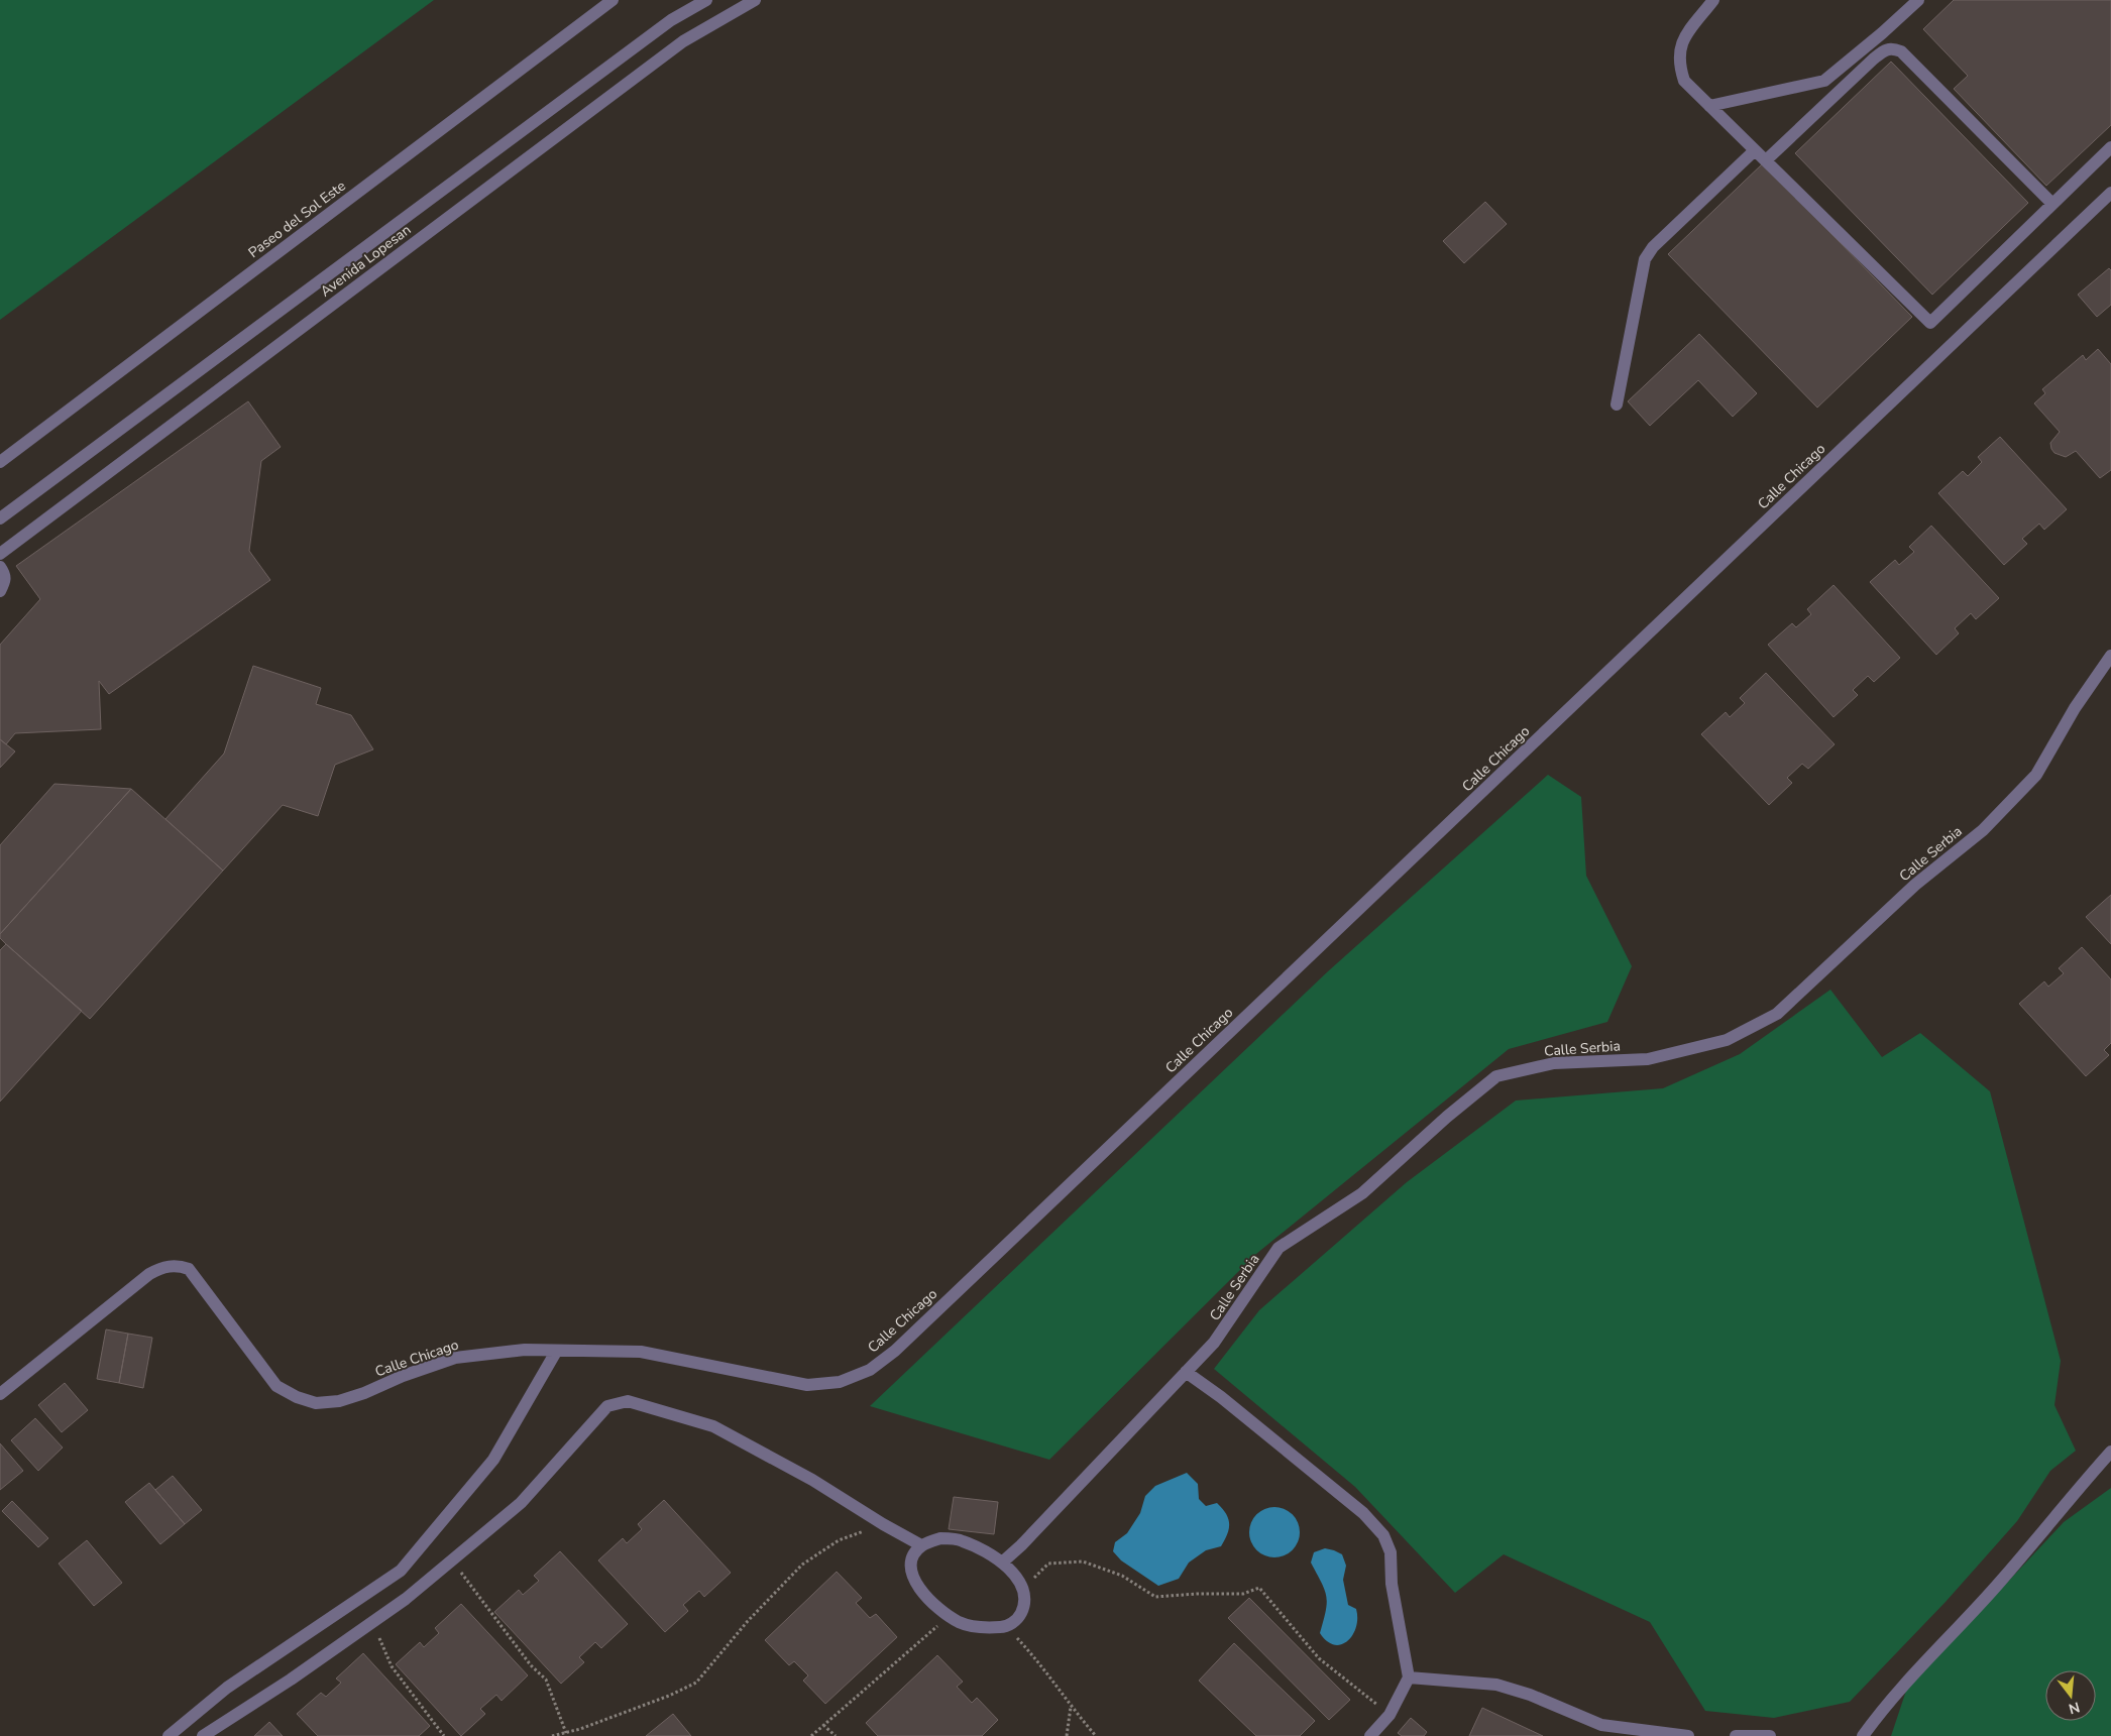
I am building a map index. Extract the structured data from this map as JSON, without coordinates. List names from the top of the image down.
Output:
{
  "streets": {
    "street": [
      "Paseo del Sol Este",
      "Avenida Lopesan",
      "Calle Chicago",
      "Calle Serbia"
    ]
  },
  "north": "bottom"
}
